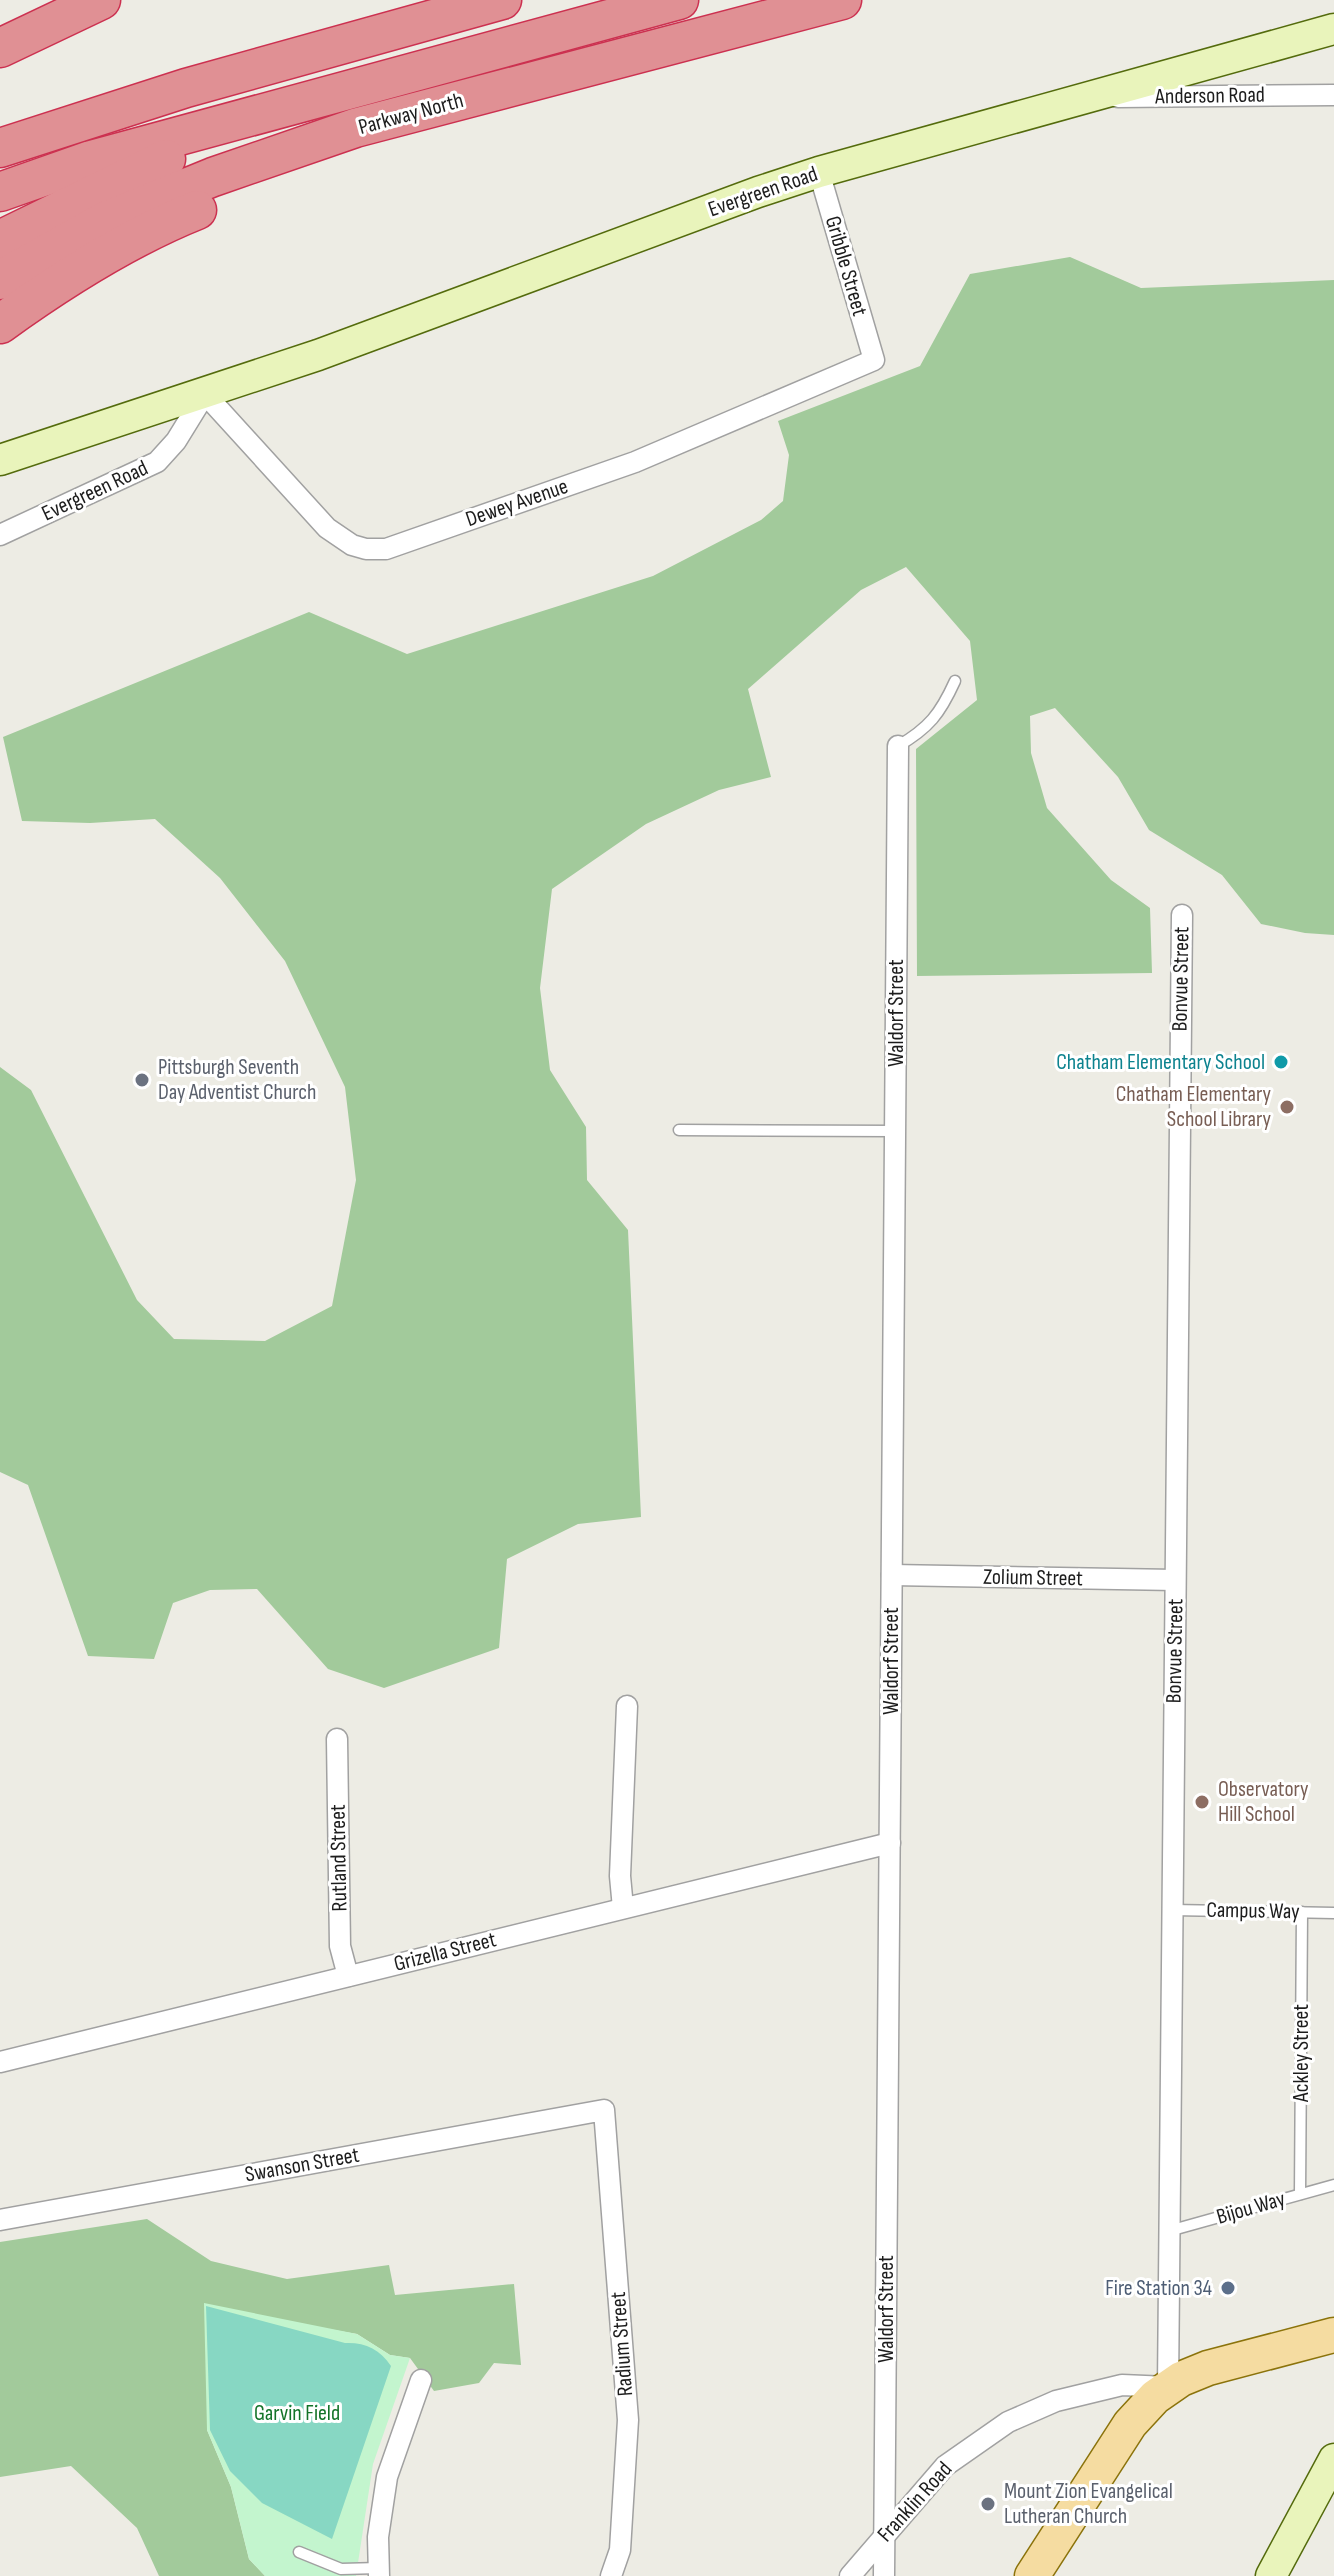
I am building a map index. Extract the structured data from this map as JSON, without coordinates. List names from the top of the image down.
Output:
{
  "streets": {
    "highway": ["Parkway North"],
    "main road": ["Evergreen Road"],
    "street": [
      "Anderson Road",
      "Gribble Street",
      "Dewey Avenue",
      "Bonvue Street",
      "Waldorf Street",
      "Zolium Street",
      "Rutland Street",
      "Grizella Street",
      "Swanson Street",
      "Radium Street",
      "Franklin Road"
    ],
    "lane": ["Campus Way", "Ackley Street", "Bijou Way"]
  },
  "crossings": [
    ["Anderson Road", "Evergreen Road"],
    ["Evergreen Road", "Gribble Street"],
    ["Evergreen Road", "Dewey Avenue"],
    ["Gribble Street", "Dewey Avenue"],
    ["Bonvue Street", "Zolium Street"],
    ["Bonvue Street", "Campus Way"],
    ["Bonvue Street", "Bijou Way"],
    ["Bonvue Street", "Franklin Road"],
    ["Waldorf Street", "Zolium Street"],
    ["Waldorf Street", "Grizella Street"],
    ["Waldorf Street", "Franklin Road"],
    ["Rutland Street", "Grizella Street"],
    ["Campus Way", "Ackley Street"],
    ["Ackley Street", "Bijou Way"],
    ["Swanson Street", "Radium Street"]
  ],
  "parks": ["Garvin Field"],
  "places": [
    "Chatham Elementary School",
    "Pittsburgh Seventh Day Adventist Church",
    "Chatham Elementary School Library",
    "Observatory Hill School",
    "Fire Station 34",
    "Mount Zion Evangelical Lutheran Church"
  ]
}
